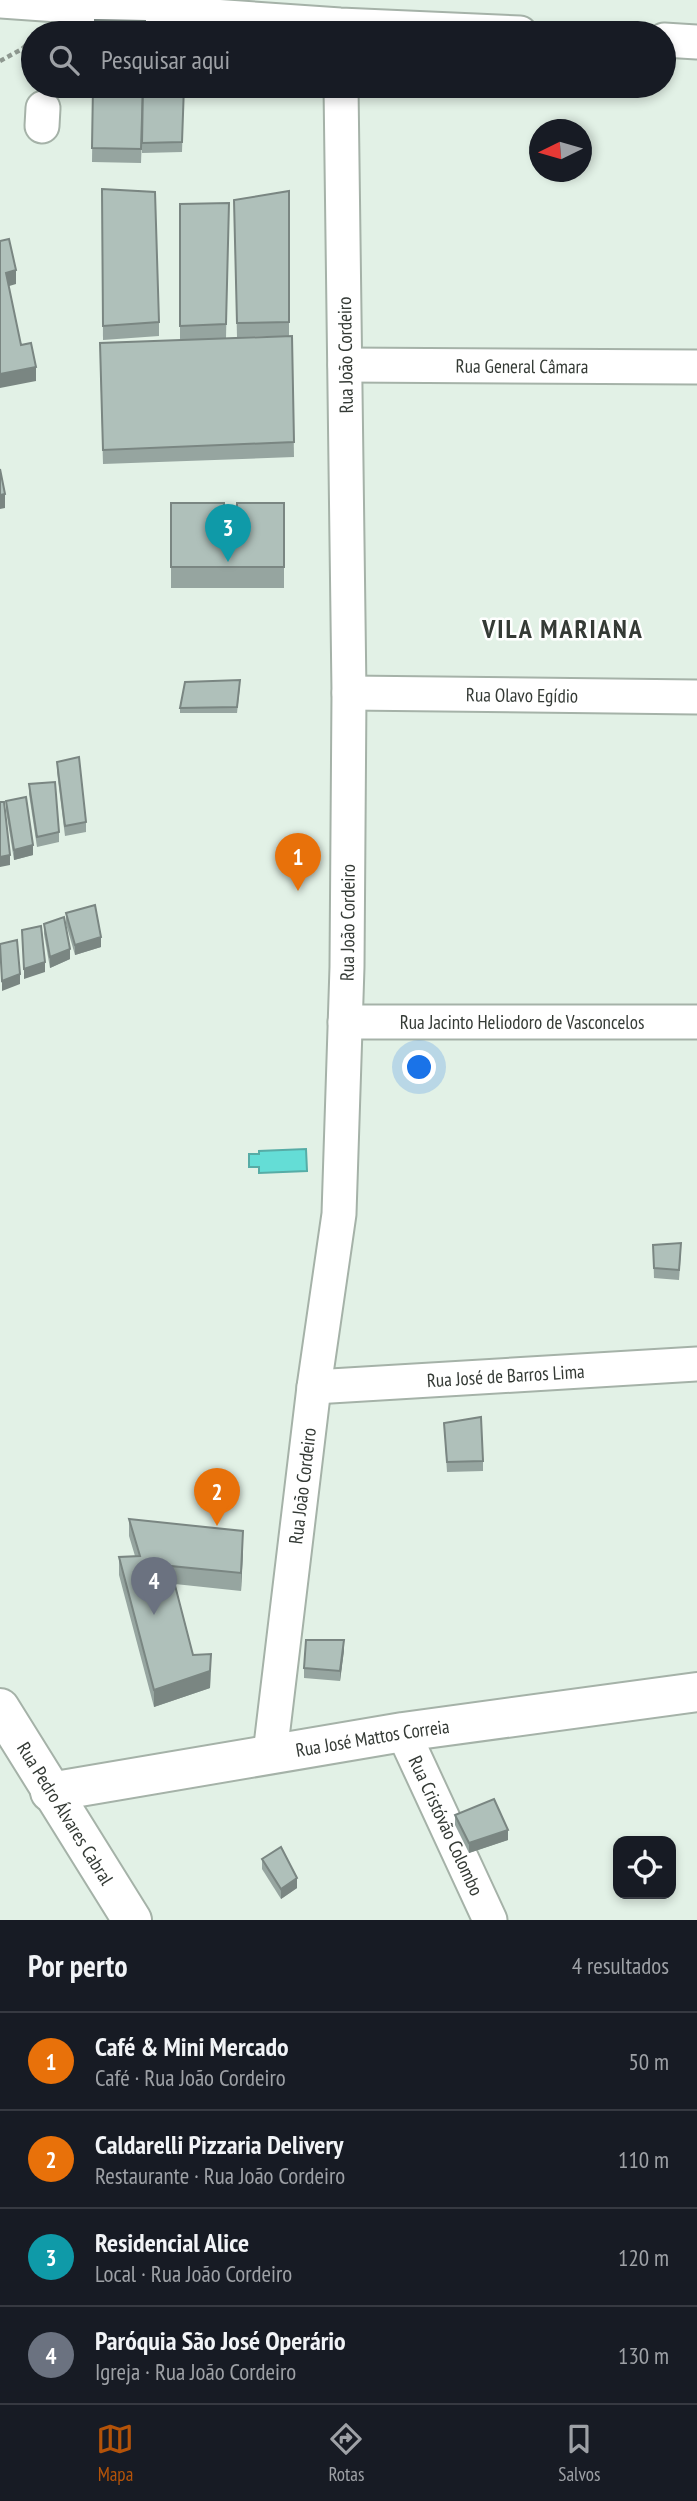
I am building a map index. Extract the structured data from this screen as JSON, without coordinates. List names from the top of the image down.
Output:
{
  "streets": {
    "street": [
      "Rua João Cordeiro",
      "Rua General Câmara",
      "Rua Olavo Egídio",
      "Rua Jacinto Heliodoro de Vasconcelos",
      "Rua José de Barros Lima",
      "Rua José Mattos Correia",
      "Rua Pedro Álvares Cabral",
      "Rua Cristóvão Colombo"
    ]
  },
  "crossings": [
    ["Rua João Cordeiro", "Rua General Câmara"],
    ["Rua João Cordeiro", "Rua Olavo Egídio"],
    ["Rua João Cordeiro", "Rua Jacinto Heliodoro de Vasconcelos"],
    ["Rua João Cordeiro", "Rua José de Barros Lima"],
    ["Rua João Cordeiro", "Rua José Mattos Correia"],
    ["Rua José Mattos Correia", "Rua Pedro Álvares Cabral"],
    ["Rua José Mattos Correia", "Rua Cristóvão Colombo"]
  ],
  "districts": ["VILA MARIANA"],
  "north": "left",
  "page": {
    "search": "Pesquisar aqui",
    "pins": [
      "3",
      "1",
      "2",
      "4"
    ],
    "heading": ["Por perto", "4 resultados"],
    "list": [
      {
        "mark": "1",
        "name": "Café & Mini Mercado",
        "note": "Café · Rua João Cordeiro",
        "value": "50 m"
      },
      {
        "mark": "2",
        "name": "Caldarelli Pizzaria Delivery",
        "note": "Restaurante · Rua João Cordeiro",
        "value": "110 m"
      },
      {
        "mark": "3",
        "name": "Residencial Alice",
        "note": "Local · Rua João Cordeiro",
        "value": "120 m"
      },
      {
        "mark": "4",
        "name": "Paróquia São José Operário",
        "note": "Igreja · Rua João Cordeiro",
        "value": "130 m"
      }
    ],
    "nav": ["Mapa", "Rotas", "Salvos"]
  }
}
